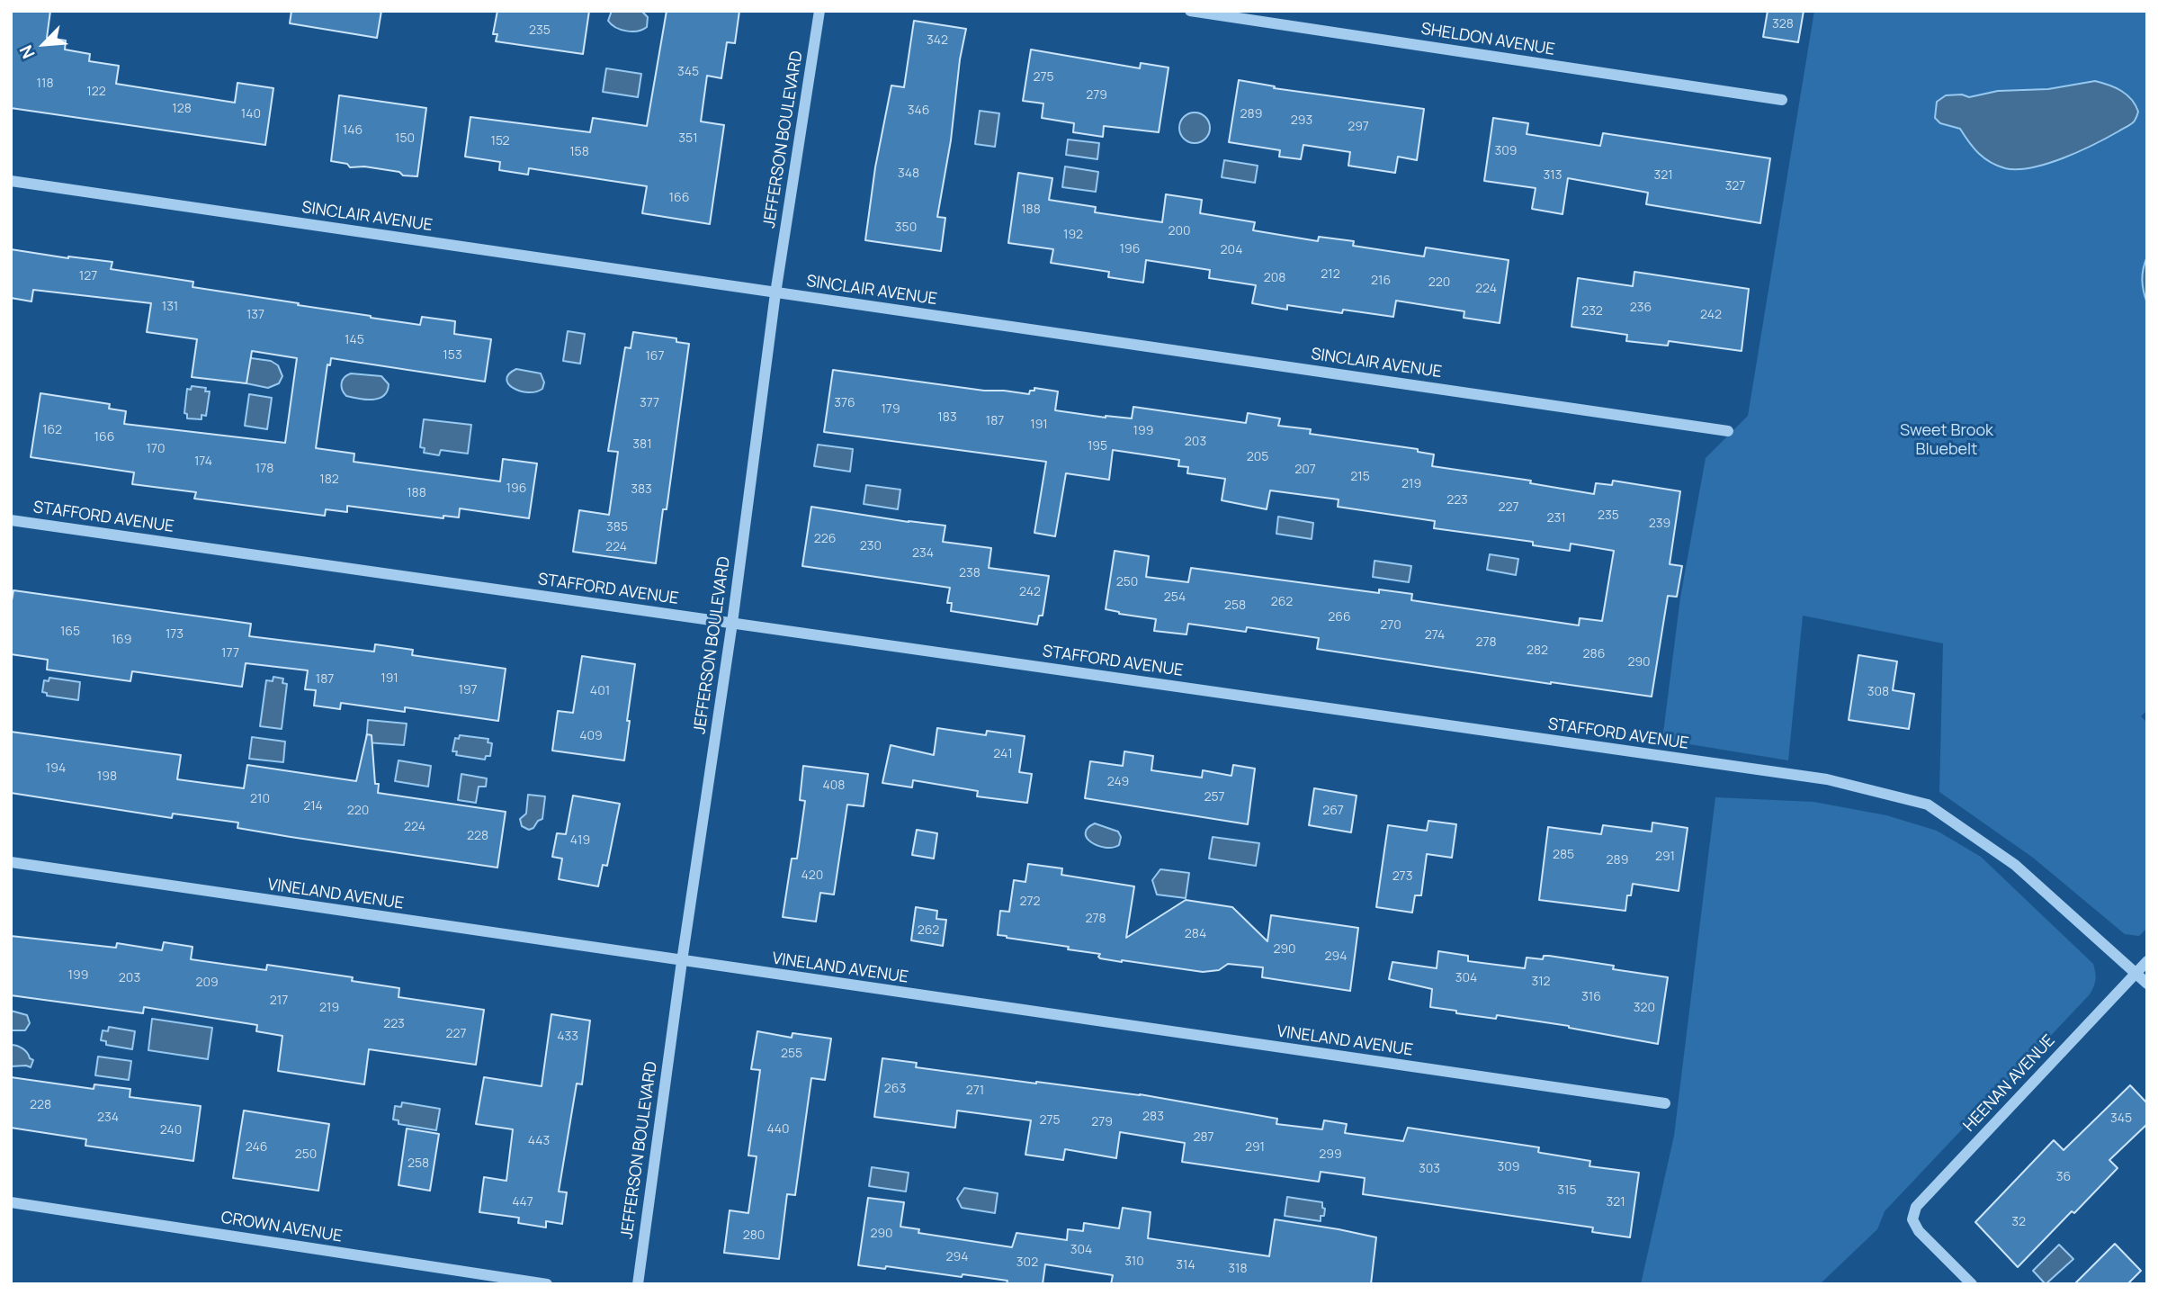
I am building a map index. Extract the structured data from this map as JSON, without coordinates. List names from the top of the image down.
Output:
{
  "streets": {
    "street": [
      "SHELDON AVENUE",
      "JEFFERSON BOULEVARD",
      "SINCLAIR AVENUE",
      "STAFFORD AVENUE",
      "VINELAND AVENUE",
      "HEENAN AVENUE",
      "CROWN AVENUE"
    ]
  },
  "crossings": [
    ["JEFFERSON BOULEVARD", "SINCLAIR AVENUE"],
    ["JEFFERSON BOULEVARD", "STAFFORD AVENUE"],
    ["JEFFERSON BOULEVARD", "VINELAND AVENUE"],
    ["STAFFORD AVENUE", "HEENAN AVENUE"]
  ],
  "parks": ["Sweet Brook Bluebelt"],
  "house_numbers": [
    "328",
    "235",
    "342",
    "345",
    "275",
    "118",
    "122",
    "279",
    "128",
    "346",
    "140",
    "289",
    "293",
    "297",
    "146",
    "150",
    "351",
    "152",
    "309",
    "158",
    "348",
    "313",
    "321",
    "327",
    "166",
    "188",
    "350",
    "200",
    "192",
    "196",
    "204",
    "212",
    "127",
    "208",
    "216",
    "220",
    "224",
    "131",
    "236",
    "232",
    "137",
    "242",
    "145",
    "153",
    "167",
    "377",
    "376",
    "179",
    "183",
    "187",
    "191",
    "162",
    "199",
    "166",
    "203",
    "381",
    "195",
    "170",
    "205",
    "174",
    "178",
    "207",
    "215",
    "182",
    "219",
    "196",
    "383",
    "188",
    "223",
    "227",
    "235",
    "231",
    "239",
    "385",
    "226",
    "230",
    "224",
    "234",
    "238",
    "250",
    "242",
    "254",
    "262",
    "258",
    "266",
    "270",
    "165",
    "173",
    "274",
    "169",
    "278",
    "282",
    "177",
    "286",
    "290",
    "191",
    "187",
    "197",
    "401",
    "308",
    "409",
    "241",
    "194",
    "198",
    "249",
    "408",
    "257",
    "210",
    "214",
    "220",
    "267",
    "224",
    "228",
    "419",
    "285",
    "291",
    "289",
    "420",
    "273",
    "272",
    "278",
    "262",
    "284",
    "290",
    "294",
    "199",
    "203",
    "304",
    "312",
    "209",
    "316",
    "217",
    "219",
    "320",
    "223",
    "227",
    "433",
    "255",
    "263",
    "271",
    "228",
    "283",
    "234",
    "345",
    "275",
    "279",
    "440",
    "240",
    "287",
    "443",
    "246",
    "291",
    "250",
    "299",
    "258",
    "309",
    "303",
    "36",
    "315",
    "447",
    "321",
    "32",
    "290",
    "280",
    "304",
    "294",
    "310",
    "302",
    "314",
    "318"
  ],
  "north": "bottom left"
}
